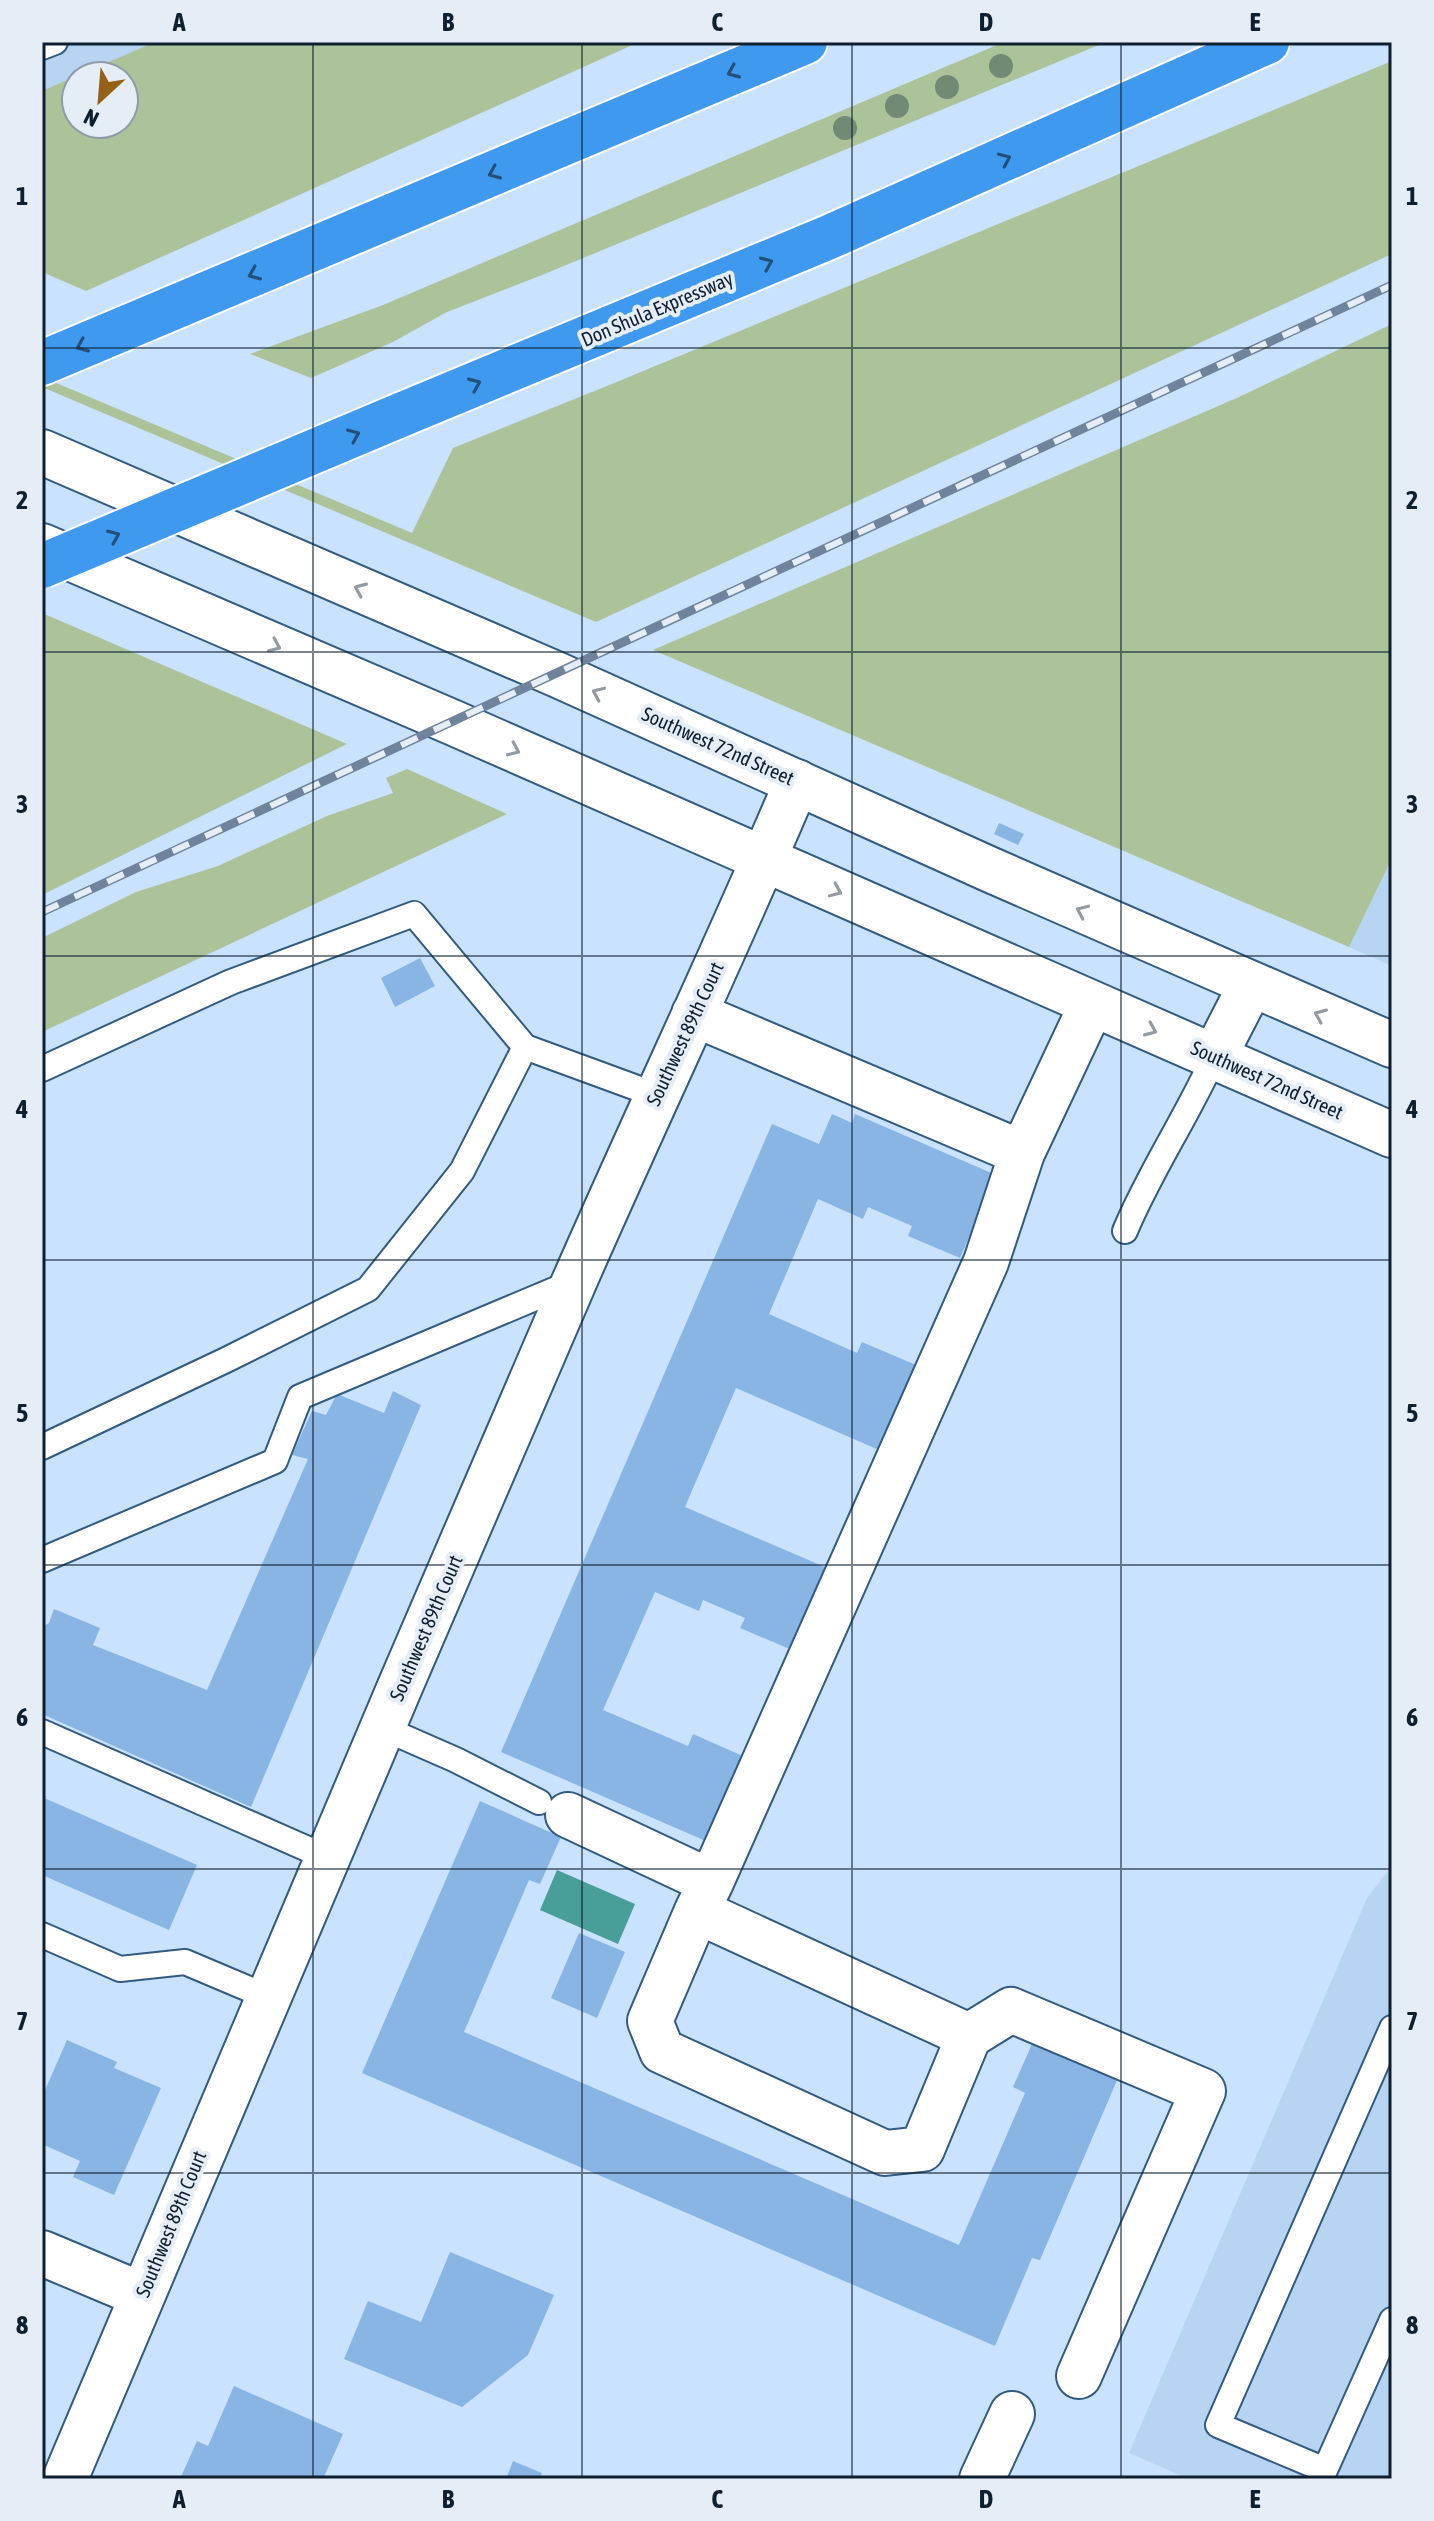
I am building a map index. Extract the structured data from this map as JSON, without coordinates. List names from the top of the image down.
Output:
{
  "streets": {
    "highway": ["Don Shula Expressway"],
    "street": ["Southwest 72nd Street", "Southwest 89th Court"]
  },
  "crossings": [
    ["Southwest 72nd Street", "Southwest 89th Court"]
  ],
  "north": "bottom left",
  "grid": {
    "columns": [
      "A",
      "B",
      "C",
      "D",
      "E"
    ],
    "rows": [
      "1",
      "2",
      "3",
      "4",
      "5",
      "6",
      "7",
      "8"
    ]
  }
}
